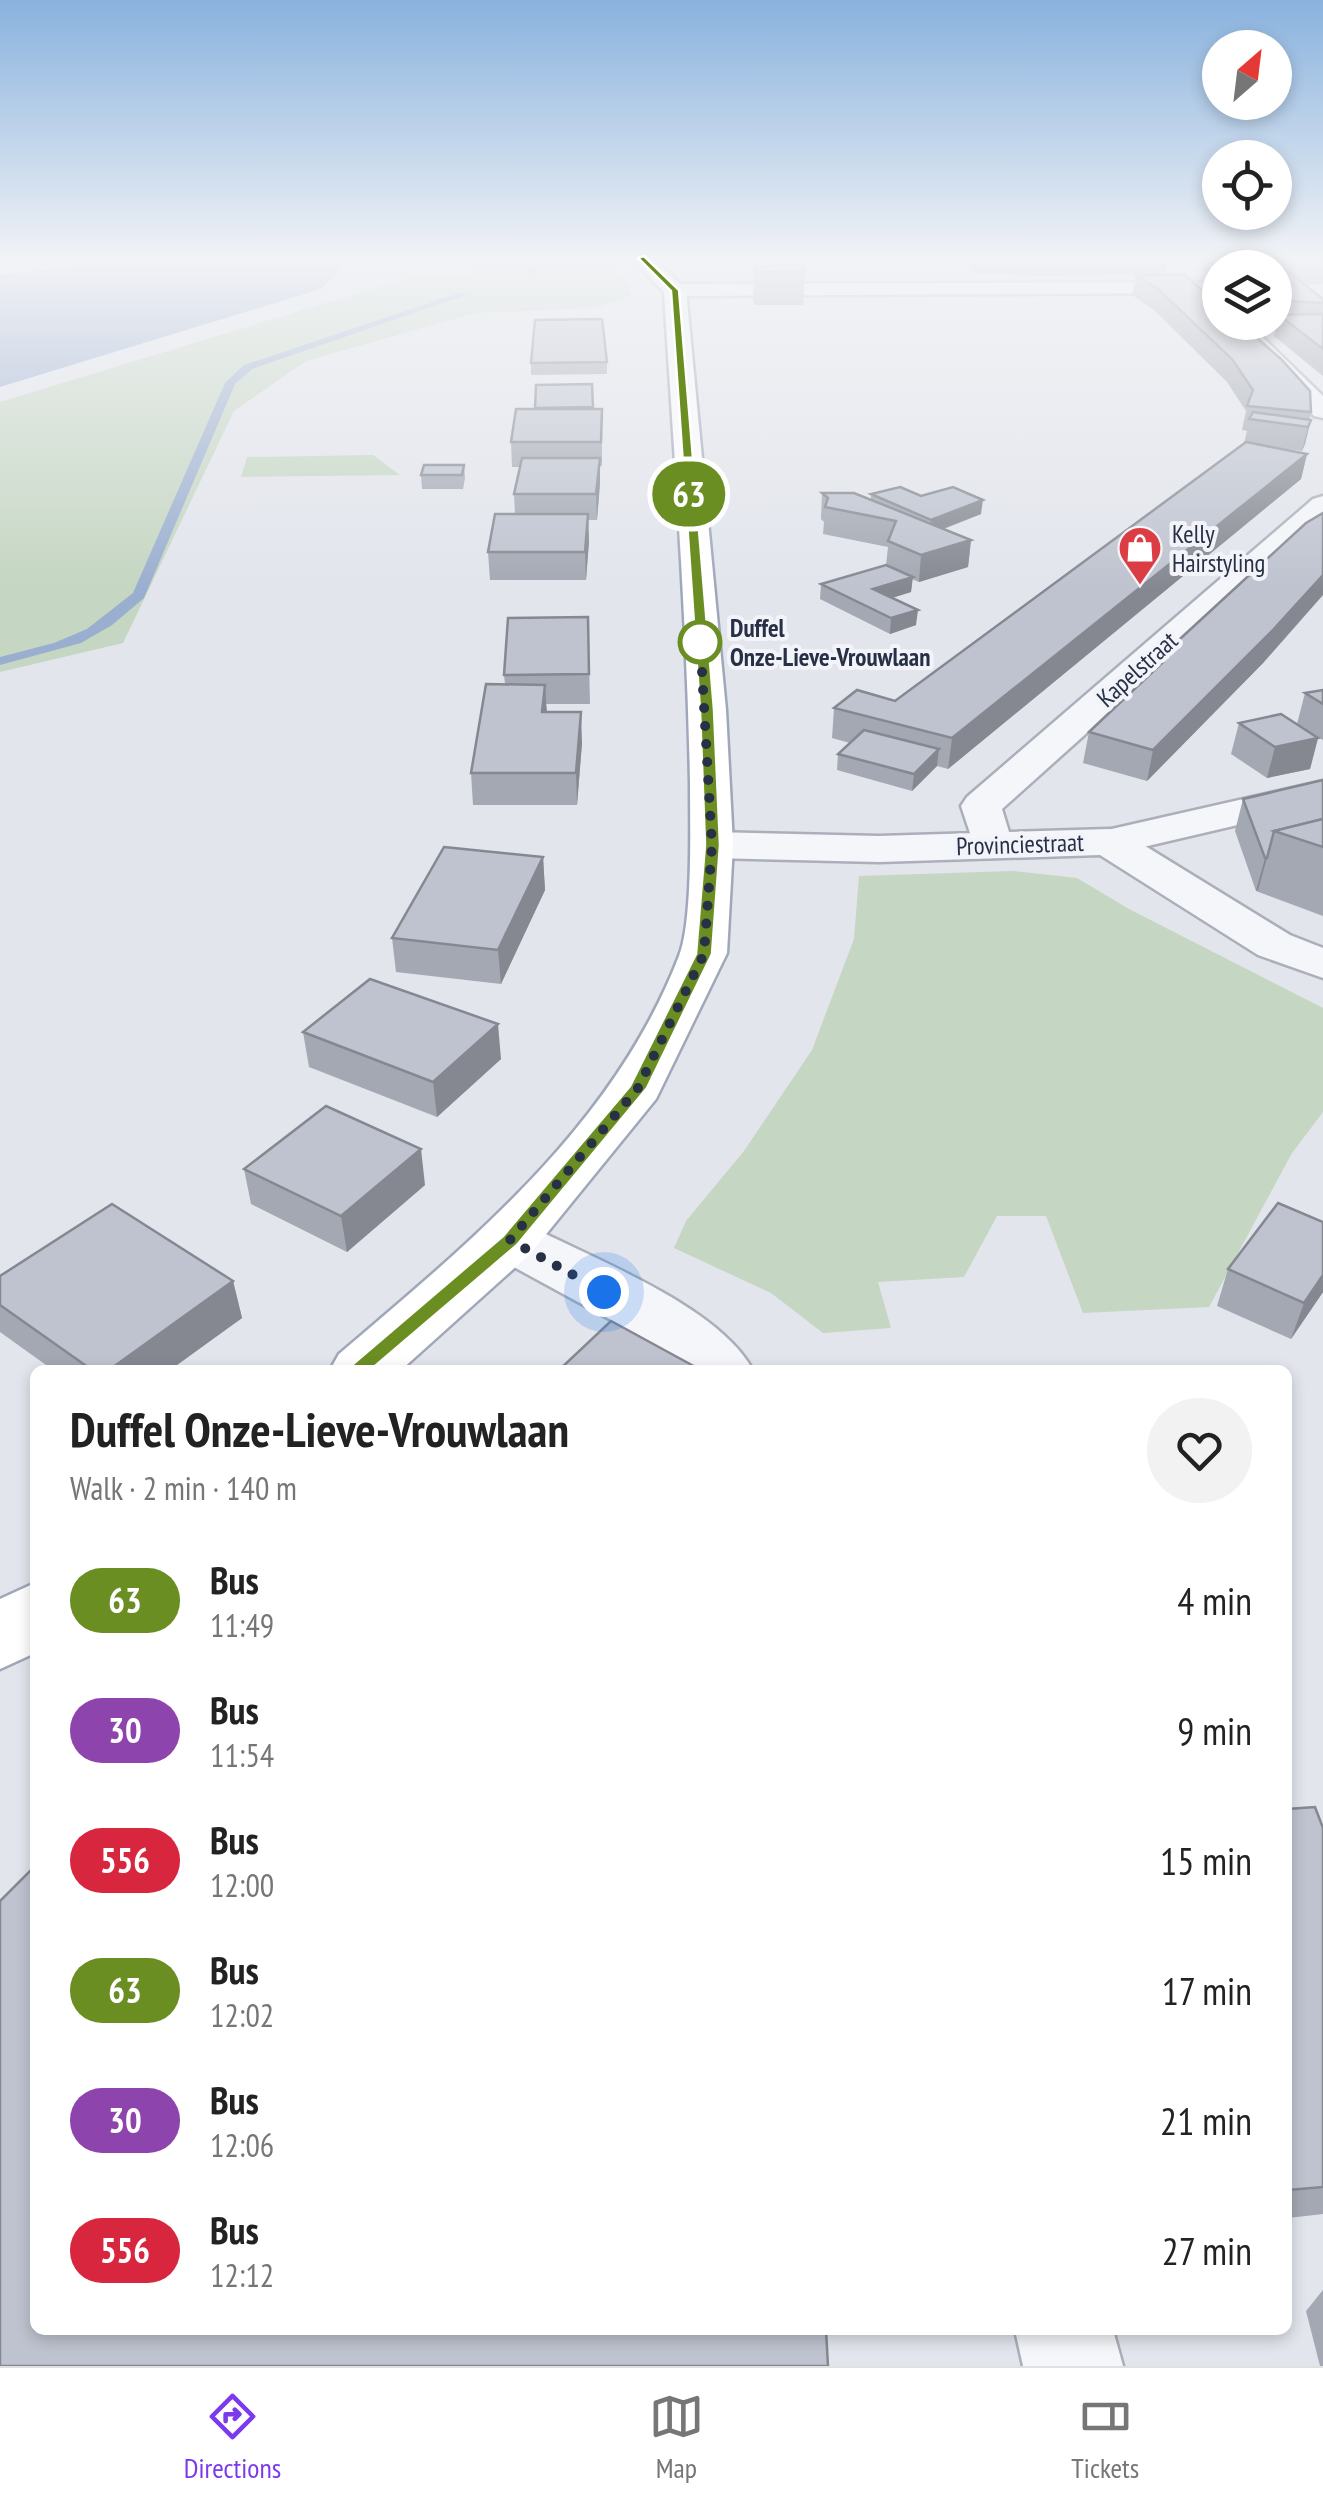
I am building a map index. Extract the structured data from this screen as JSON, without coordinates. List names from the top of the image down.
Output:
{
  "streets": {
    "street": ["Kapelstraat", "Provinciestraat"]
  },
  "crossings": [
    ["Kapelstraat", "Provinciestraat"]
  ],
  "places": {
    "shop": ["Kelly Hairstyling"],
    "other": ["Duffel Onze-Lieve-Vrouwlaan"]
  },
  "lines": ["bus line 63"],
  "north": "top right",
  "page": {
    "on_map": "63",
    "heading": ["Duffel Onze-Lieve-Vrouwlaan", "Walk · 2 min · 140 m"],
    "list": [
      {
        "mark": "63",
        "name": "Bus",
        "note": "11:49",
        "value": "4 min"
      },
      {
        "mark": "30",
        "name": "Bus",
        "note": "11:54",
        "value": "9 min"
      },
      {
        "mark": "556",
        "name": "Bus",
        "note": "12:00",
        "value": "15 min"
      },
      {
        "mark": "63",
        "name": "Bus",
        "note": "12:02",
        "value": "17 min"
      },
      {
        "mark": "30",
        "name": "Bus",
        "note": "12:06",
        "value": "21 min"
      },
      {
        "mark": "556",
        "name": "Bus",
        "note": "12:12",
        "value": "27 min"
      }
    ],
    "tabs": ["Directions", "Map", "Tickets"]
  }
}
